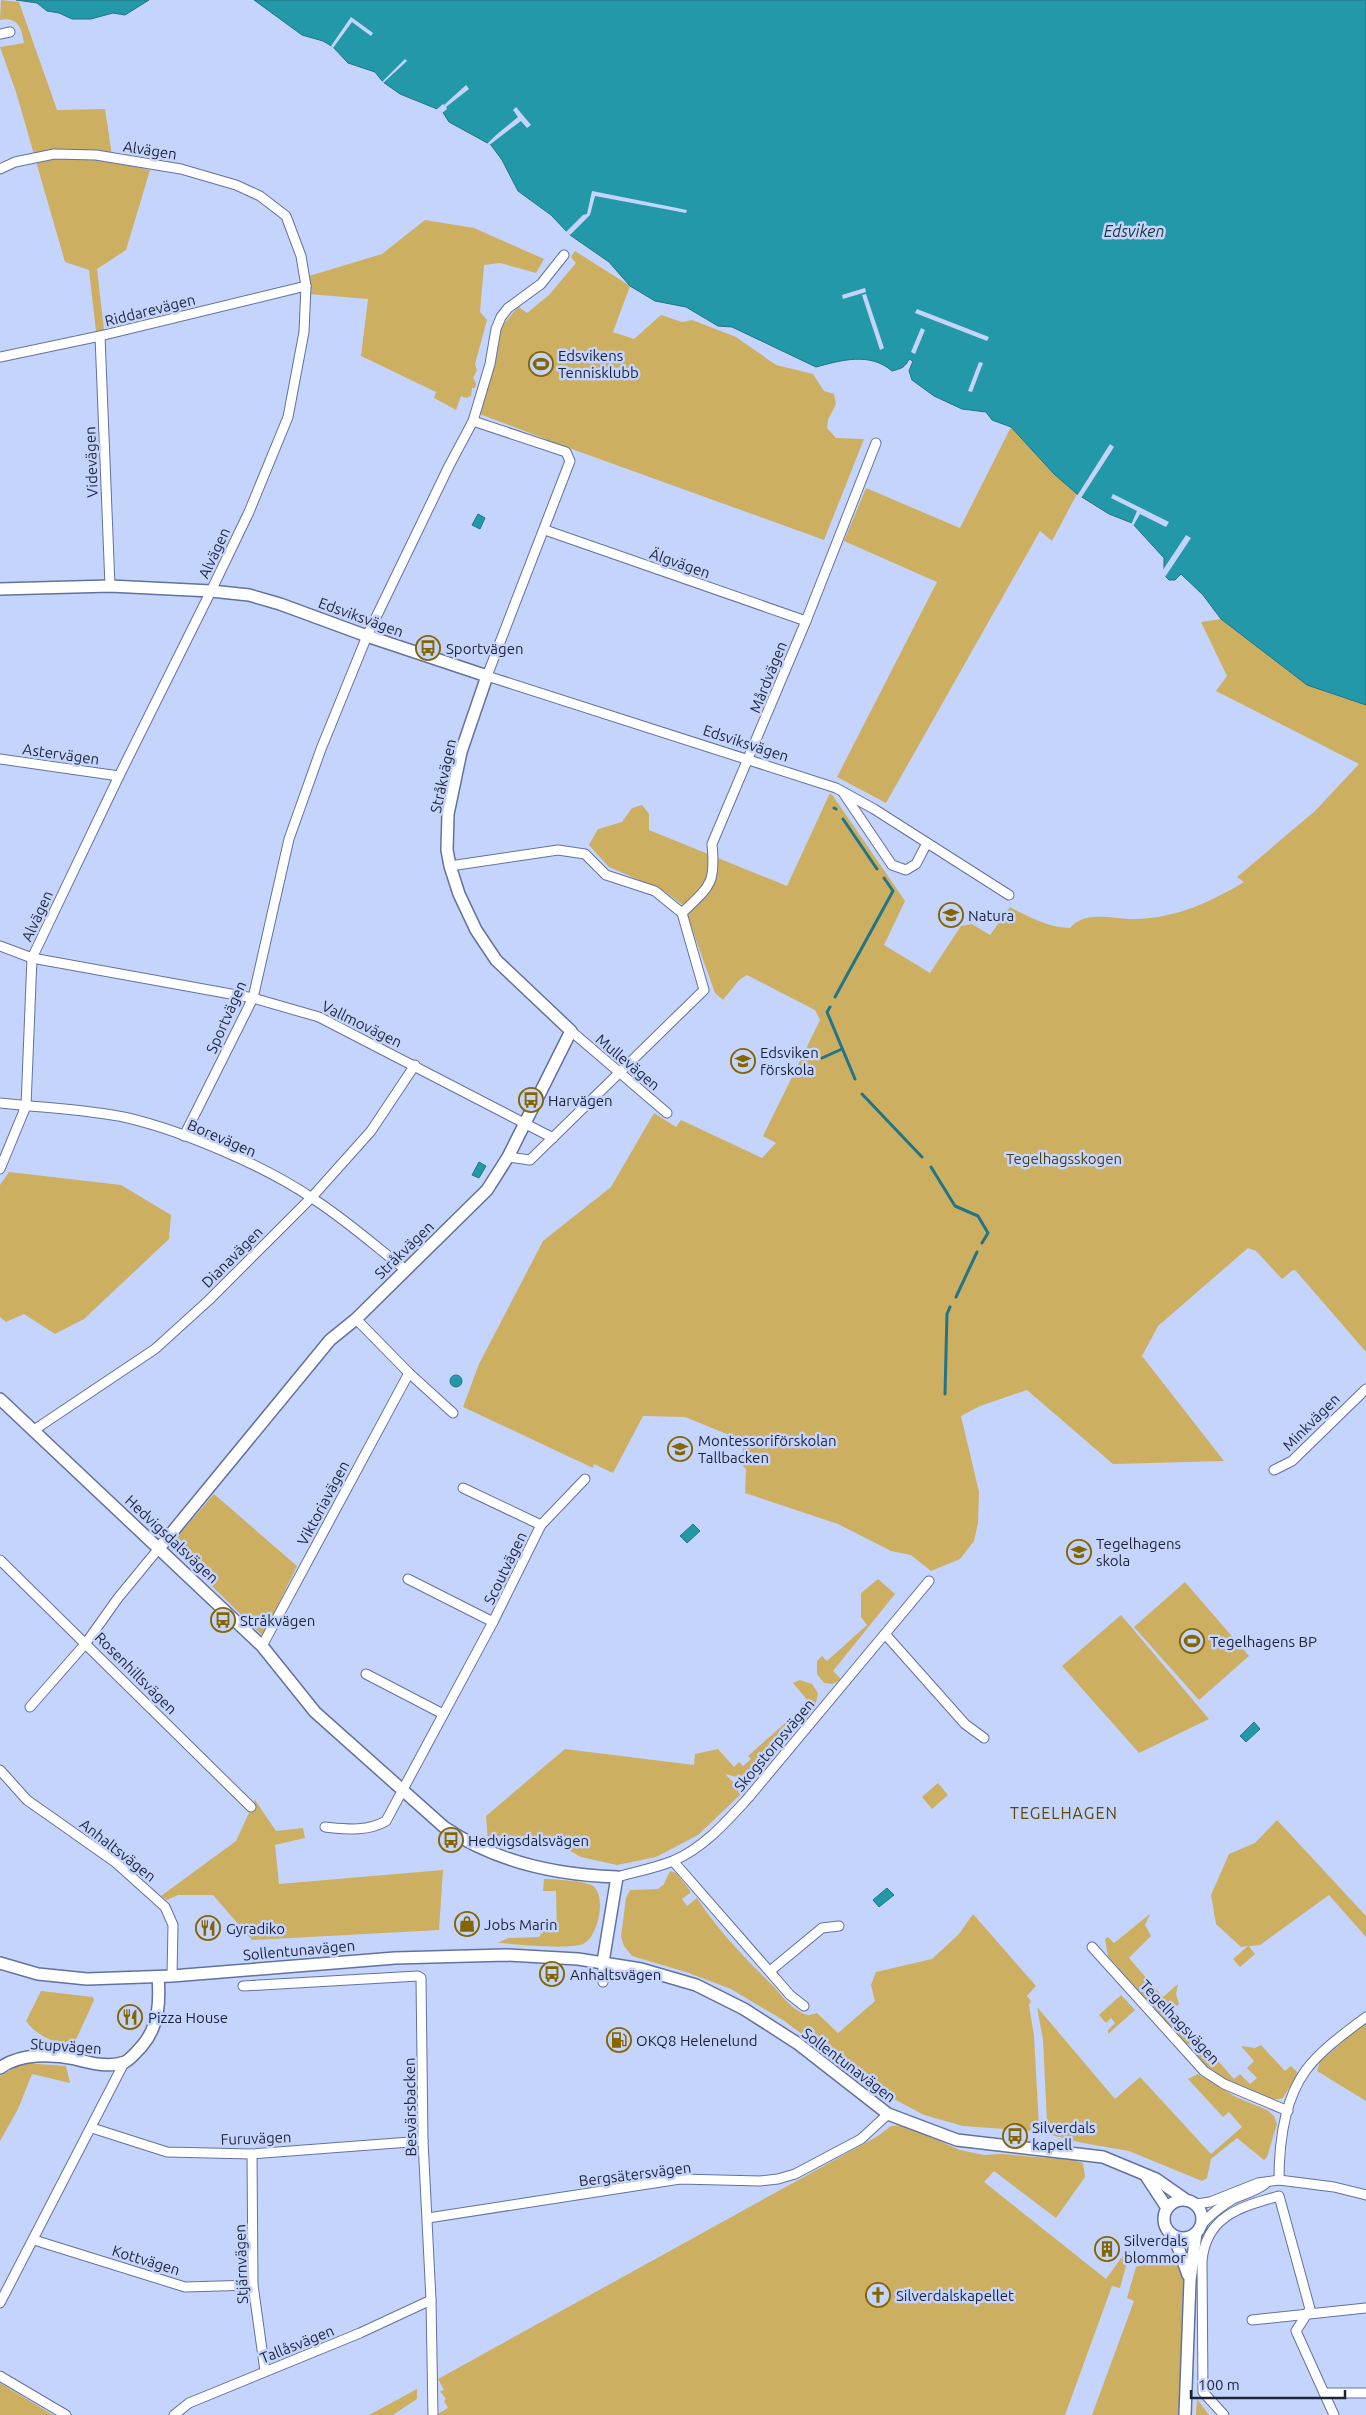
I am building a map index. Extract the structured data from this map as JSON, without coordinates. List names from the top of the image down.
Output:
{
  "streets": {
    "street": [
      "Alvägen",
      "Riddarevägen",
      "Videvägen",
      "Älgvägen",
      "Edsviksvägen",
      "Mårdvägen",
      "Astervägen",
      "Stråkvägen",
      "Sportvägen",
      "Vallmovägen",
      "Mullevägen",
      "Borevägen",
      "Dianavägen",
      "Minkvägen",
      "Viktoriavägen",
      "Hedvigsdalsvägen",
      "Scoutvägen",
      "Rosenhillsvägen",
      "Skogstorpsvägen",
      "Anhaltsvägen",
      "Sollentunavägen",
      "Tegelhagsvägen",
      "Stupvägen",
      "Besvärsbacken",
      "Furuvägen",
      "Bergsätersvägen",
      "Kottvägen",
      "Stjärnvägen",
      "Tallåsvägen"
    ]
  },
  "crossings": [
    ["Alvägen", "Riddarevägen"],
    ["Alvägen", "Edsviksvägen"],
    ["Alvägen", "Astervägen"],
    ["Alvägen", "Vallmovägen"],
    ["Alvägen", "Borevägen"],
    ["Riddarevägen", "Videvägen"],
    ["Videvägen", "Edsviksvägen"],
    ["Älgvägen", "Mårdvägen"],
    ["Älgvägen", "Stråkvägen"],
    ["Edsviksvägen", "Mårdvägen"],
    ["Edsviksvägen", "Stråkvägen"],
    ["Edsviksvägen", "Sportvägen"],
    ["Stråkvägen", "Sportvägen"],
    ["Stråkvägen", "Vallmovägen"],
    ["Stråkvägen", "Mullevägen"],
    ["Stråkvägen", "Borevägen"],
    ["Stråkvägen", "Hedvigsdalsvägen"],
    ["Stråkvägen", "Rosenhillsvägen"],
    ["Sportvägen", "Vallmovägen"],
    ["Sportvägen", "Borevägen"],
    ["Vallmovägen", "Dianavägen"],
    ["Borevägen", "Dianavägen"],
    ["Dianavägen", "Hedvigsdalsvägen"],
    ["Viktoriavägen", "Hedvigsdalsvägen"],
    ["Hedvigsdalsvägen", "Scoutvägen"],
    ["Hedvigsdalsvägen", "Skogstorpsvägen"],
    ["Anhaltsvägen", "Sollentunavägen"],
    ["Sollentunavägen", "Bergsätersvägen"],
    ["Besvärsbacken", "Furuvägen"],
    ["Besvärsbacken", "Bergsätersvägen"],
    ["Besvärsbacken", "Tallåsvägen"],
    ["Furuvägen", "Stjärnvägen"],
    ["Kottvägen", "Stjärnvägen"],
    ["Stjärnvägen", "Tallåsvägen"]
  ],
  "districts": ["TEGELHAGEN"],
  "water": ["Edsviken"],
  "parks": ["Tegelhagsskogen"],
  "places": {
    "sports": ["Edsvikens Tennisklubb", "Tegelhagens BP"],
    "bus stop": [
      "Sportvägen",
      "Harvägen",
      "Stråkvägen",
      "Hedvigsdalsvägen",
      "Anhaltsvägen",
      "Silverdals kapell"
    ],
    "school or university": [
      "Natura",
      "Edsviken förskola",
      "Montessoriförskolan Tallbacken",
      "Tegelhagens skola"
    ],
    "shop": ["Jobs Marin"],
    "restaurant": ["Gyradiko", "Pizza House"],
    "fuel station": ["OKQ8 Helenelund"],
    "building": ["Silverdals blommor"],
    "church": ["Silverdalskapellet"]
  },
  "scale_bar": "100 m"
}
